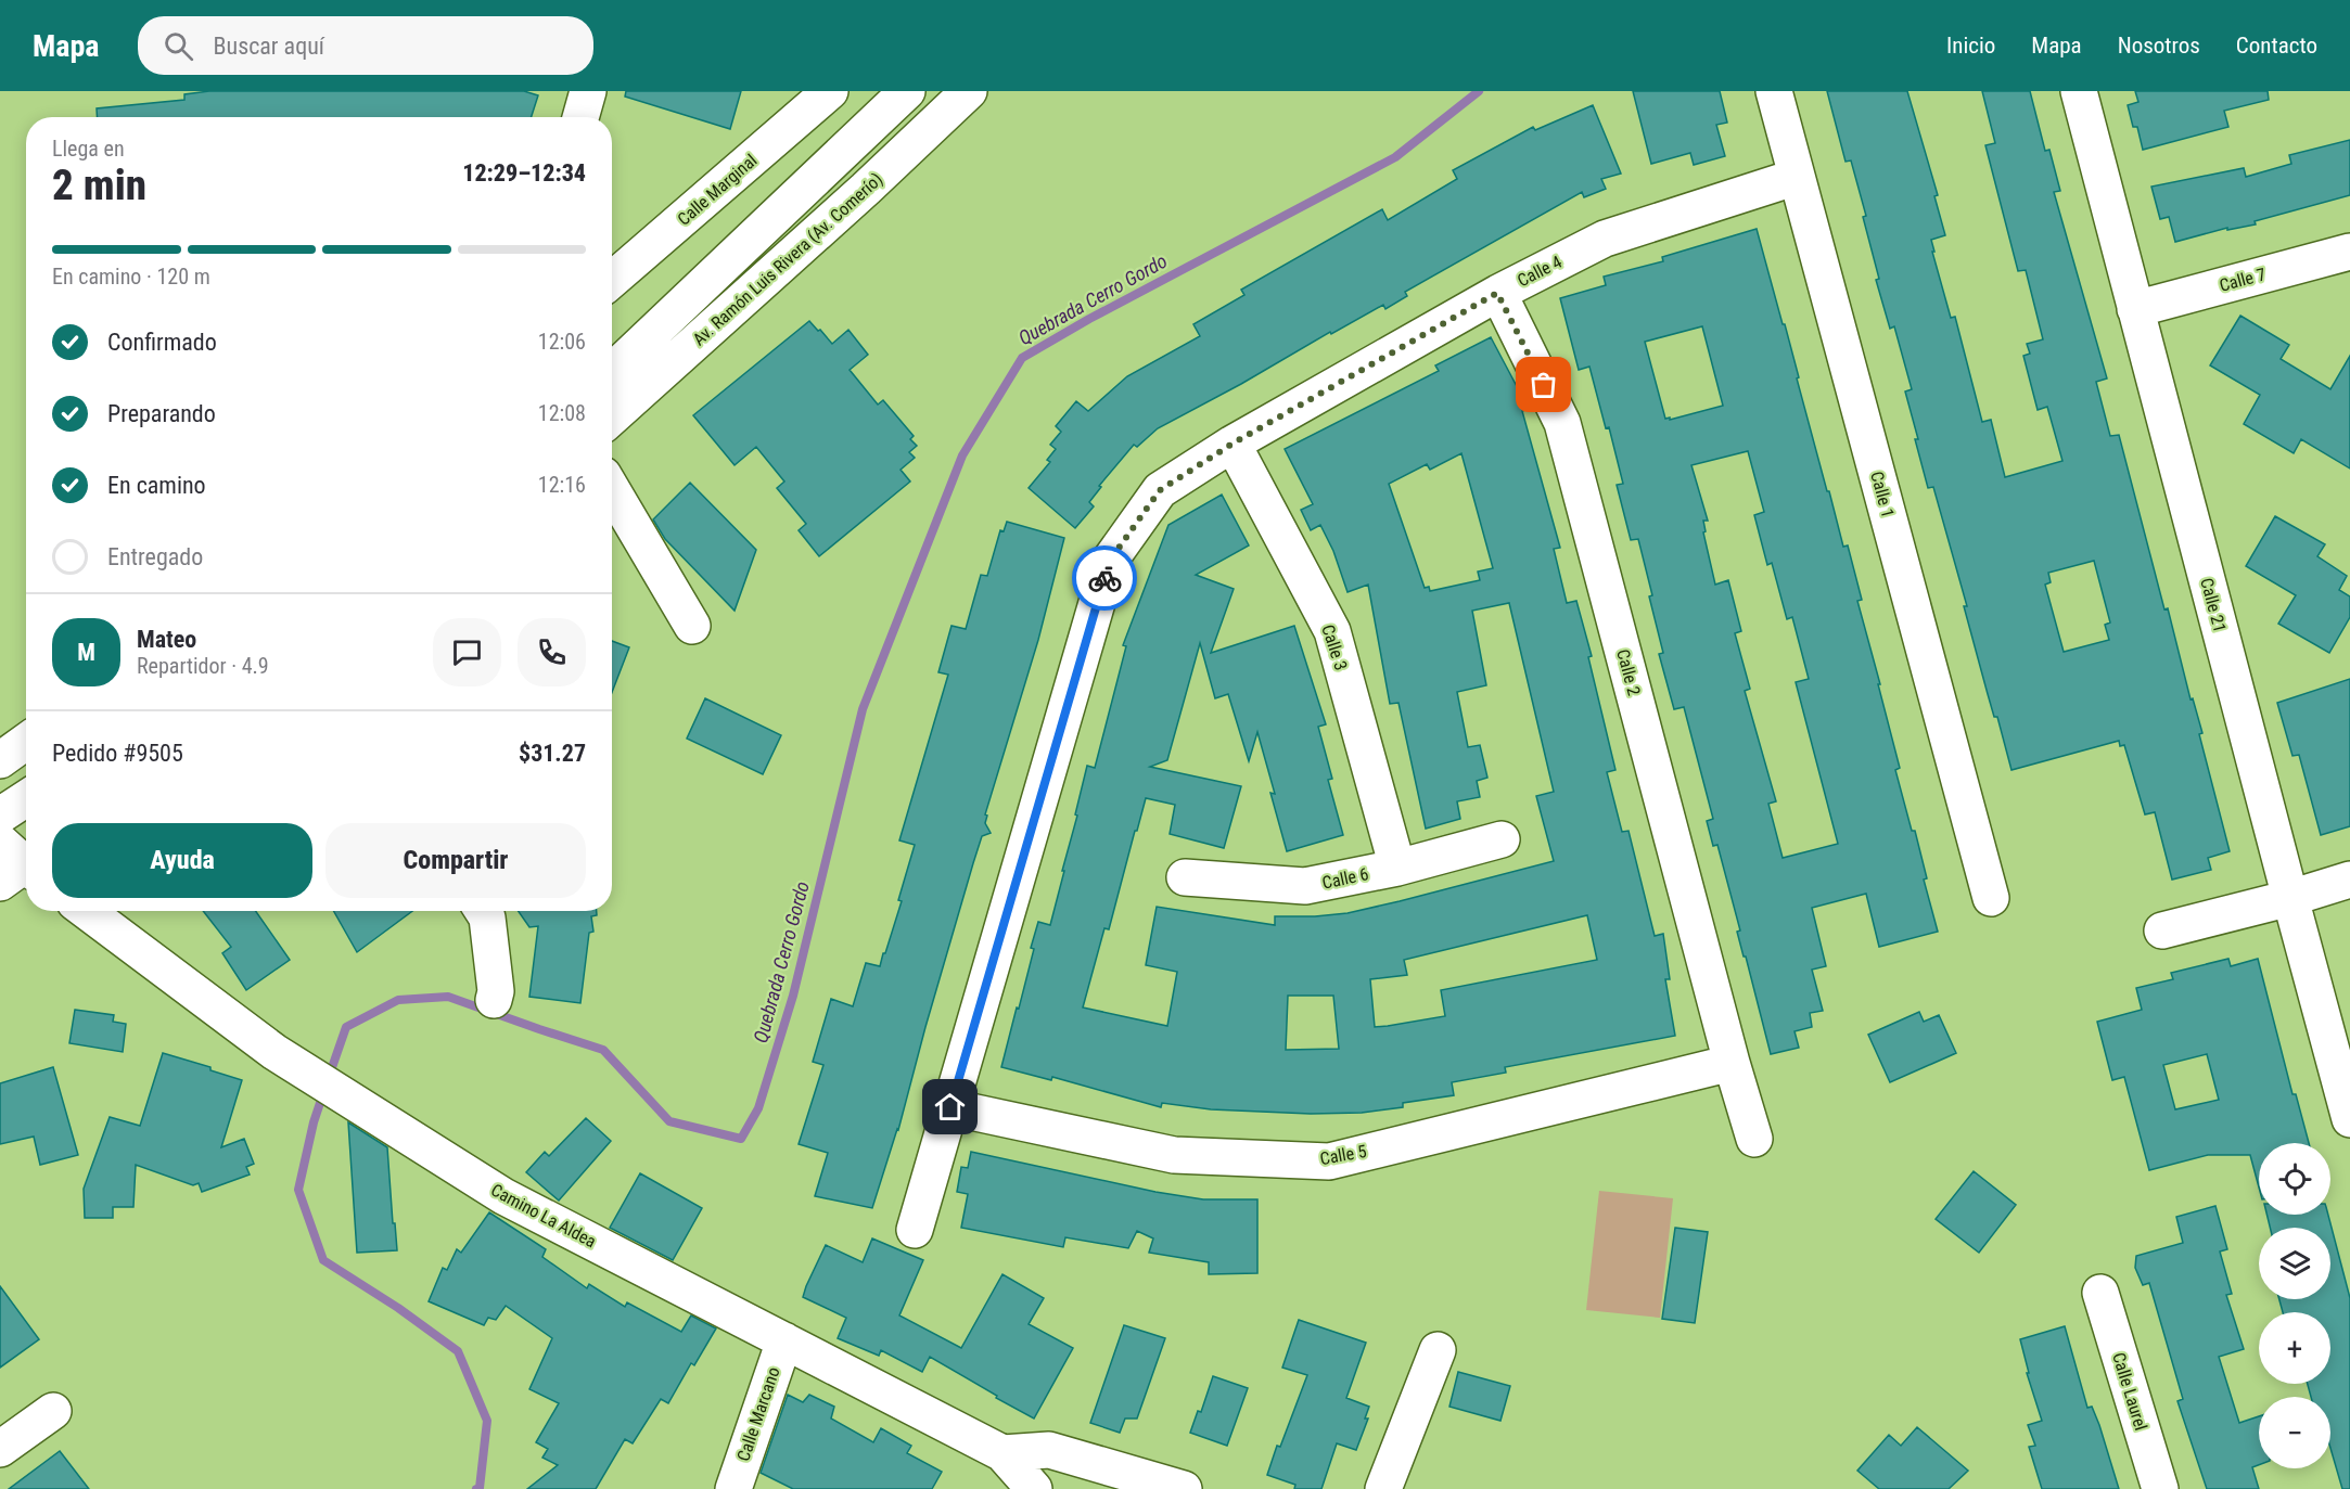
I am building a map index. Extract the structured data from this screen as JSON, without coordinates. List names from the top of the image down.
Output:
{
  "streets": {
    "street": [
      "Calle Marginal",
      "Av. Ramón Luis Rivera (Av. Comerío)",
      "Calle 4",
      "Calle 7",
      "Calle 1",
      "Calle 21",
      "Calle 3",
      "Calle 2",
      "Calle 6",
      "Calle 5",
      "Camino La Aldea",
      "Calle Laurel",
      "Calle Marcano"
    ]
  },
  "crossings": [
    ["Calle 4", "Calle 1"],
    ["Calle 4", "Calle 3"],
    ["Calle 4", "Calle 2"],
    ["Calle 4", "Calle 5"],
    ["Calle 7", "Calle 21"],
    ["Calle 3", "Calle 6"],
    ["Calle 2", "Calle 5"],
    ["Camino La Aldea", "Calle Marcano"]
  ],
  "water": ["Quebrada Cerro Gordo"],
  "page": {
    "header": "Mapa",
    "search": "Buscar aquí",
    "nav": [
      "Inicio",
      "Mapa",
      "Nosotros",
      "Contacto"
    ],
    "heading": ["2 min", "Llega en", "12:29–12:34"],
    "panel": [
      "Mateo",
      "Repartidor · 4.9",
      "Pedido #9505",
      "$31.27"
    ],
    "bar": "En camino · 120 m",
    "list": [
      ["Confirmado", "12:06"],
      ["Preparando", "12:08"],
      ["En camino", "12:16"],
      "Entregado"
    ],
    "round": "M",
    "buttons": ["Ayuda", "Compartir"],
    "map_buttons": ["+", "−"]
  }
}
